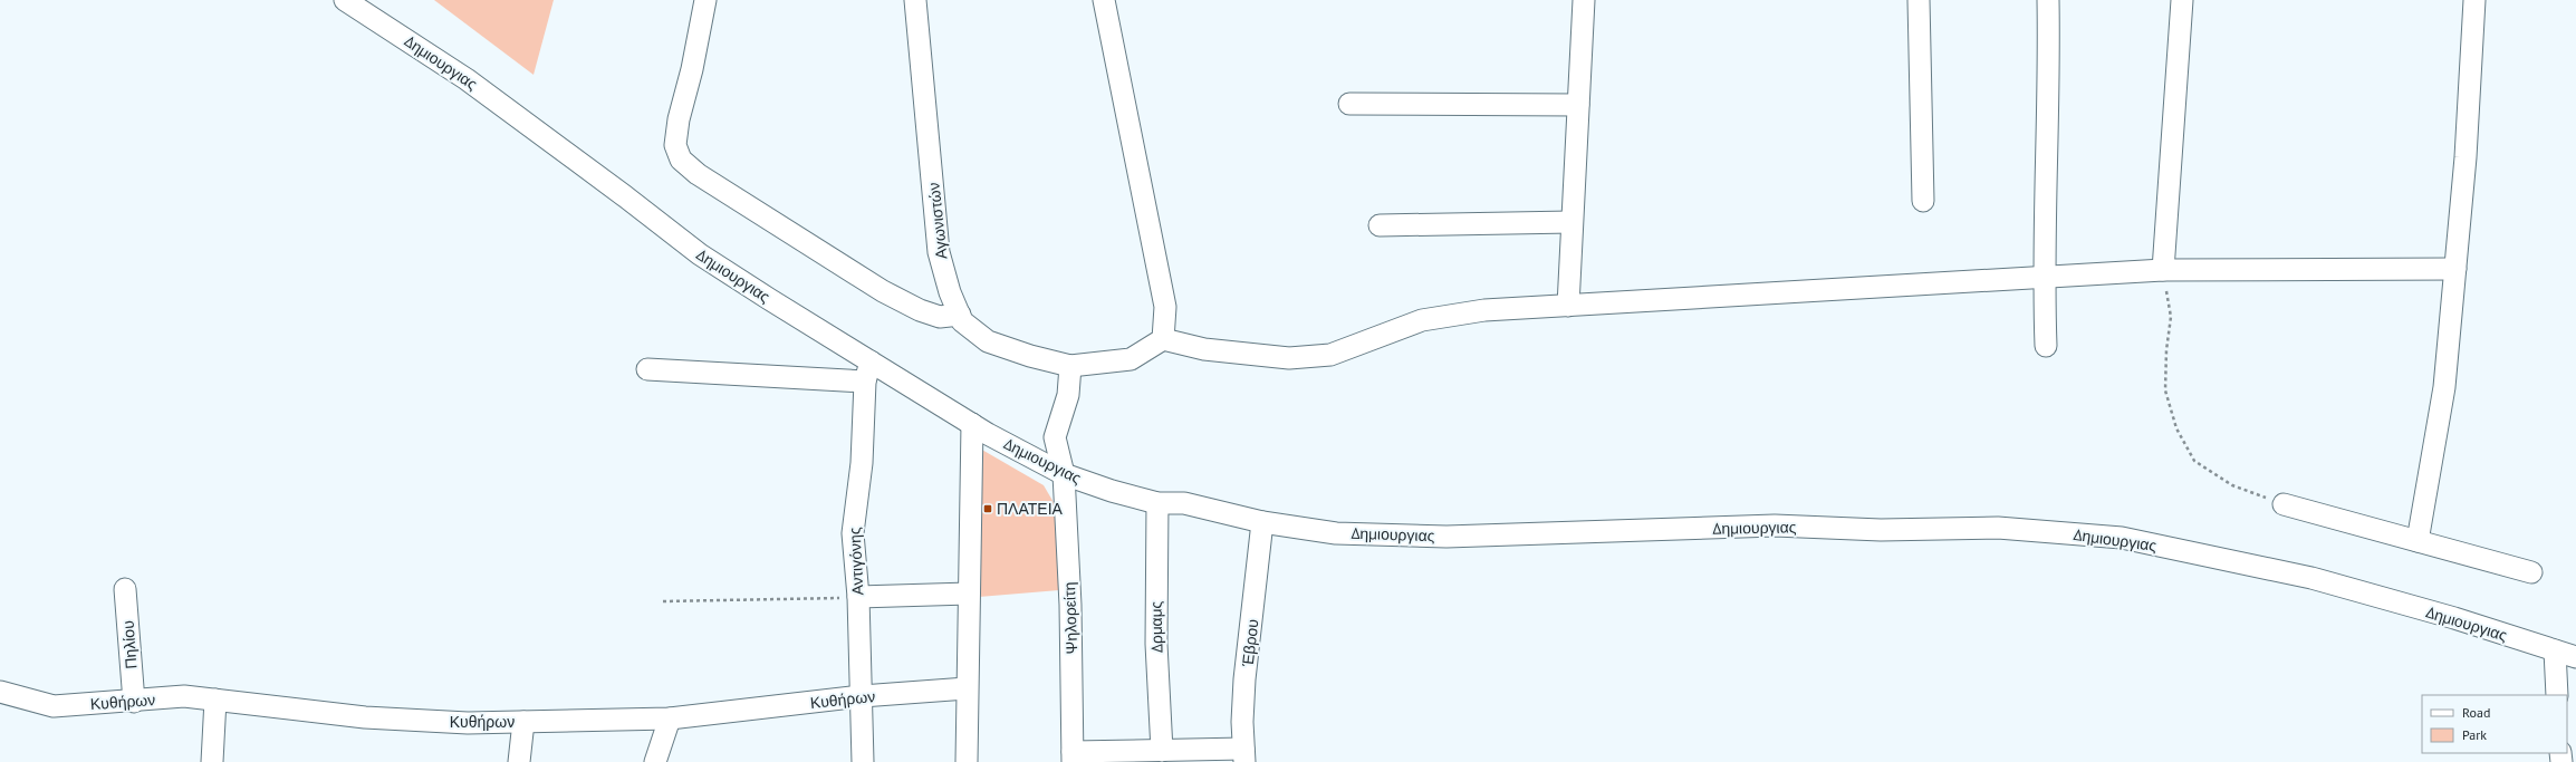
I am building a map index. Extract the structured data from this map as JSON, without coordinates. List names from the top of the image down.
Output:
{
  "streets": {
    "street": [
      "Δημιουργιας",
      "Αγωνιστών",
      "Αντιγόνης",
      "Ψηλορείτη",
      "Δρμαμς",
      "Έβρου",
      "Πηλίου",
      "Κυθήρων"
    ]
  },
  "crossings": [
    ["Δημιουργιας", "Αντιγόνης"],
    ["Δημιουργιας", "Ψηλορείτη"],
    ["Δημιουργιας", "Δρμαμς"],
    ["Δημιουργιας", "Έβρου"],
    ["Αγωνιστών", "Ψηλορείτη"],
    ["Αντιγόνης", "Κυθήρων"],
    ["Πηλίου", "Κυθήρων"]
  ],
  "places": {
    "transit": ["ΠΛΑΤΕΙΑ"]
  },
  "legend": ["Road", "Park"]
}
